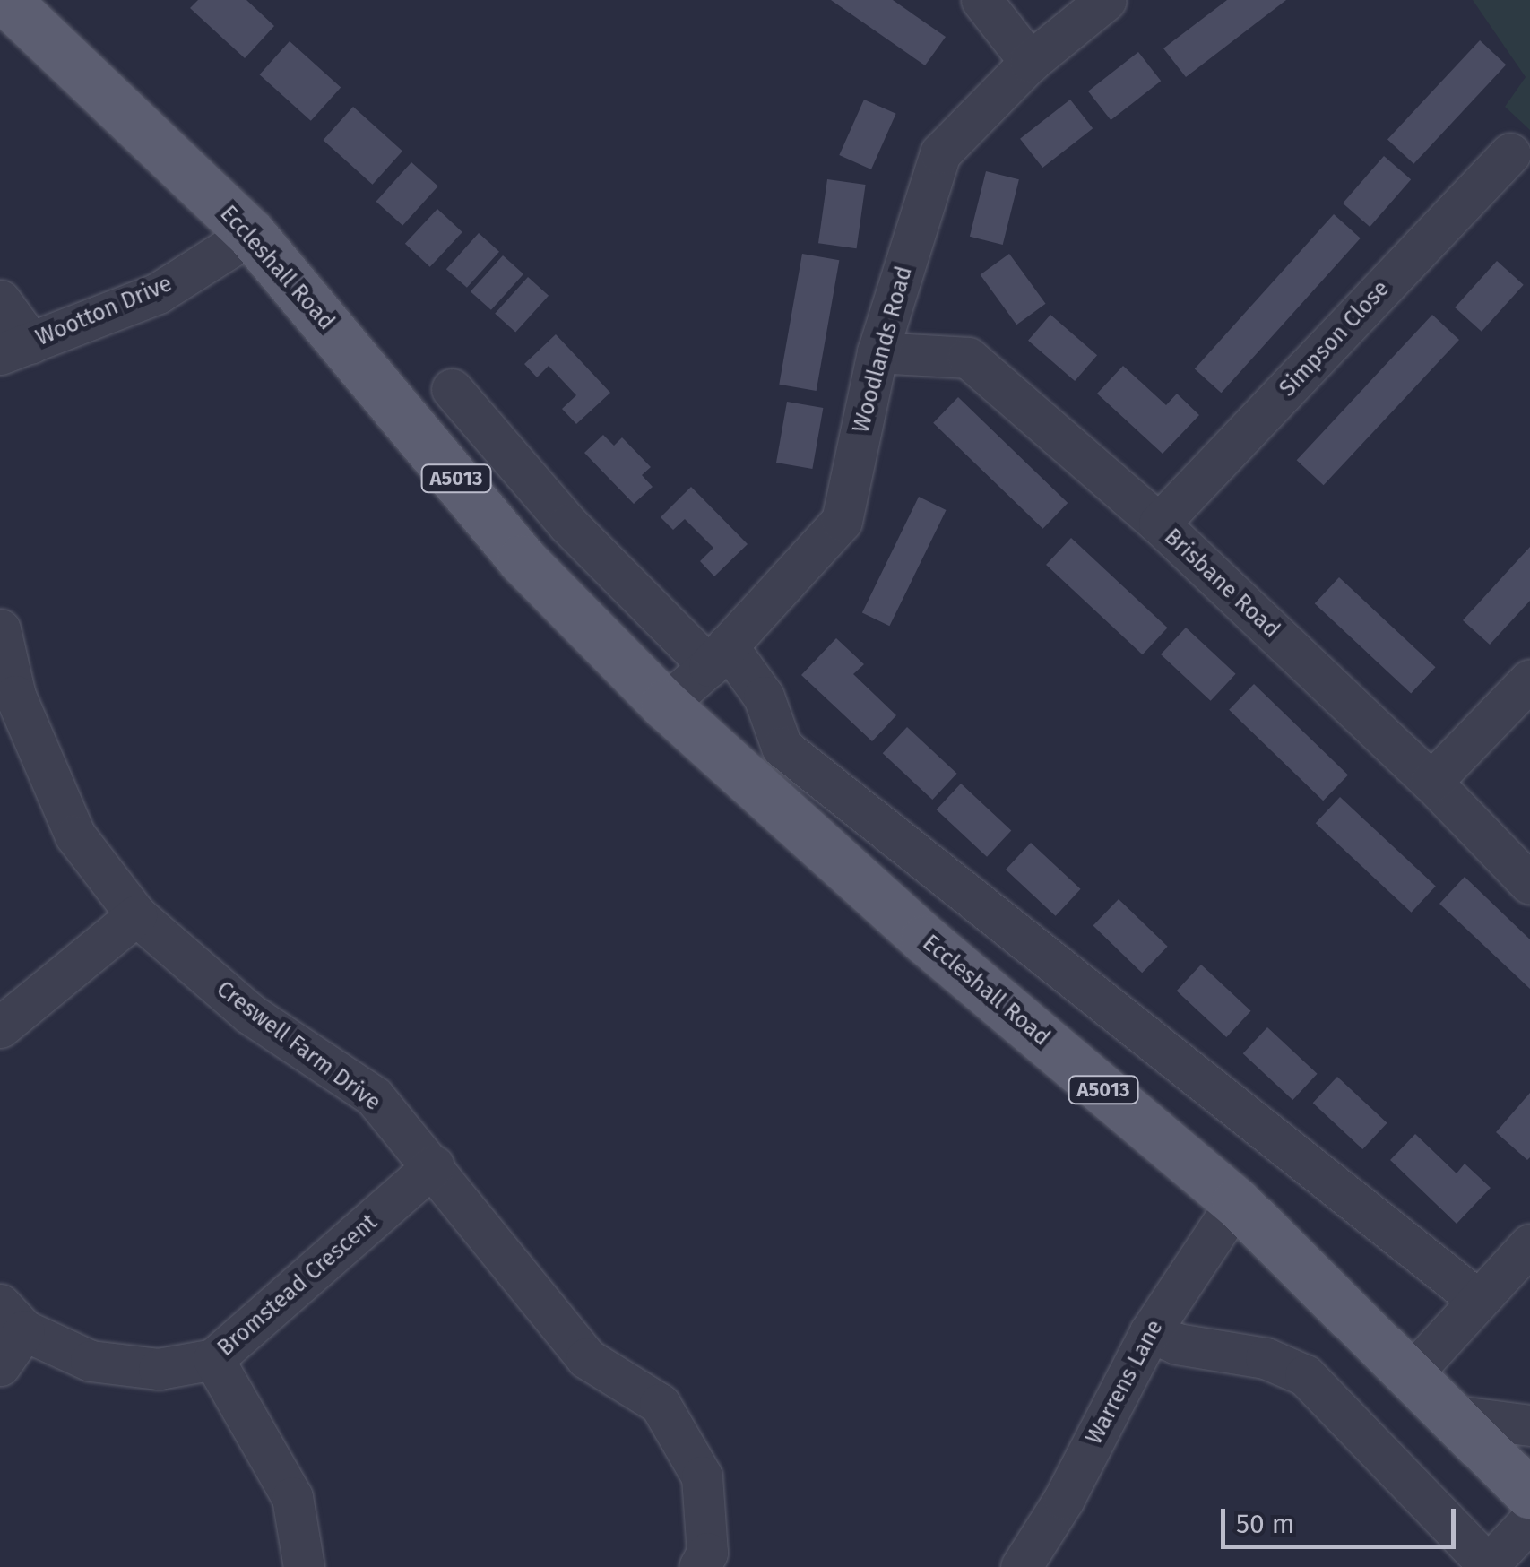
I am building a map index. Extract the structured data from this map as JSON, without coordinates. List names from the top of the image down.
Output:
{
  "streets": {
    "main road": ["Eccleshall Road", "A5013"],
    "street": [
      "Wootton Drive",
      "Simpson Close",
      "Woodlands Road",
      "Brisbane Road",
      "Creswell Farm Drive",
      "Bromstead Crescent",
      "Warrens Lane"
    ]
  },
  "crossings": [
    ["Eccleshall Road", "Wootton Drive"],
    ["Eccleshall Road", "Woodlands Road"],
    ["Eccleshall Road", "Warrens Lane"],
    ["Simpson Close", "Brisbane Road"],
    ["Woodlands Road", "Brisbane Road"],
    ["Creswell Farm Drive", "Bromstead Crescent"]
  ],
  "scale_bar": "50 m"
}
